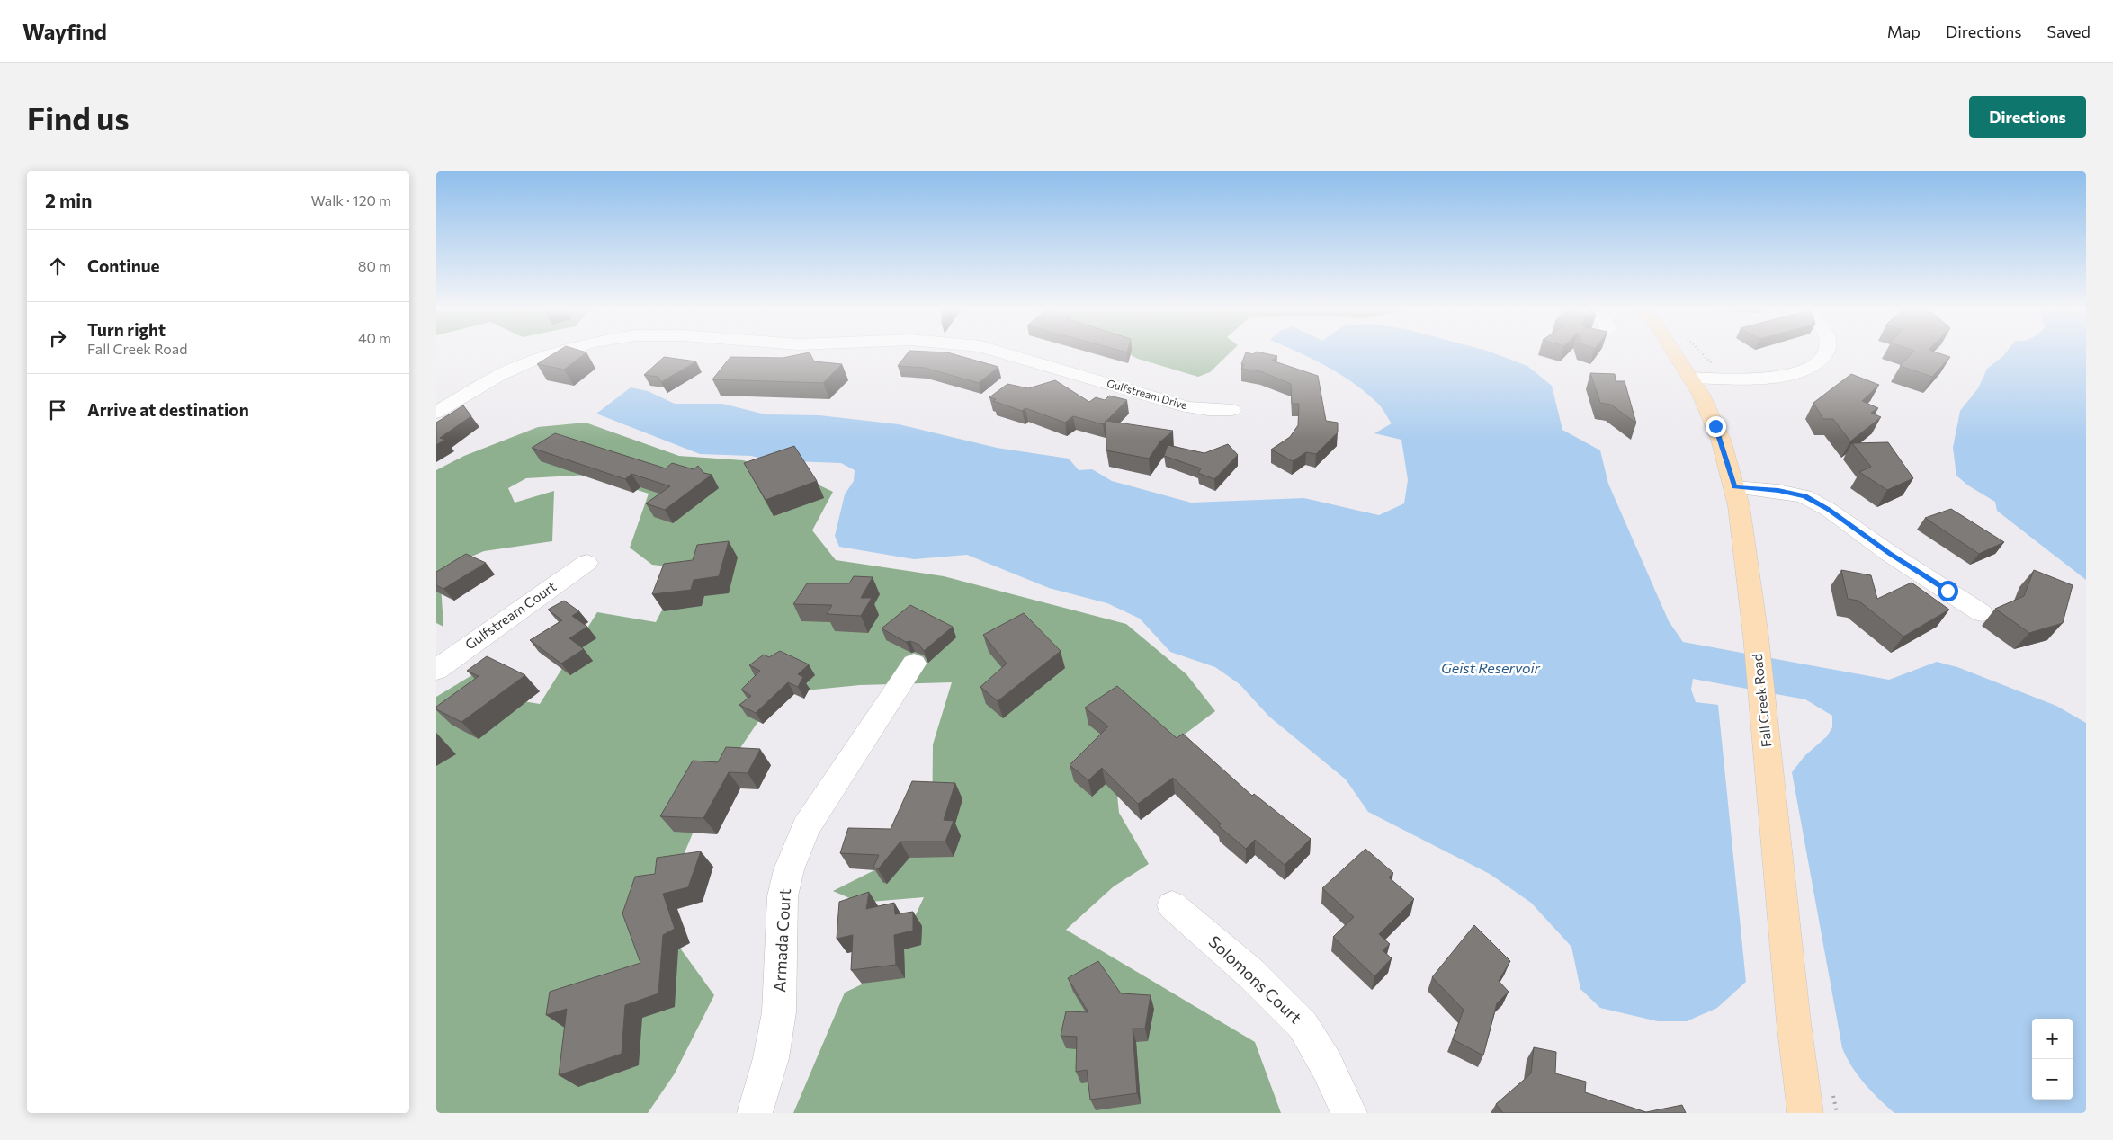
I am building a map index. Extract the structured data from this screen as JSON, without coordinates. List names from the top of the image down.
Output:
{
  "streets": {
    "main road": ["Fall Creek Road"],
    "street": [
      "Gulfstream Drive",
      "Gulfstream Court",
      "Armada Court",
      "Solomons Court"
    ]
  },
  "water": ["Geist Reservoir"],
  "page": {
    "header": "Wayfind",
    "nav": ["Map", "Directions", "Saved"],
    "buttons": "Directions",
    "title": "Find us",
    "heading": ["2 min", "Walk · 120 m"],
    "list": [
      ["Continue", "80 m"],
      ["Turn right", "Fall Creek Road", "40 m"],
      "Arrive at destination"
    ],
    "map_buttons": ["+", "−"]
  }
}
